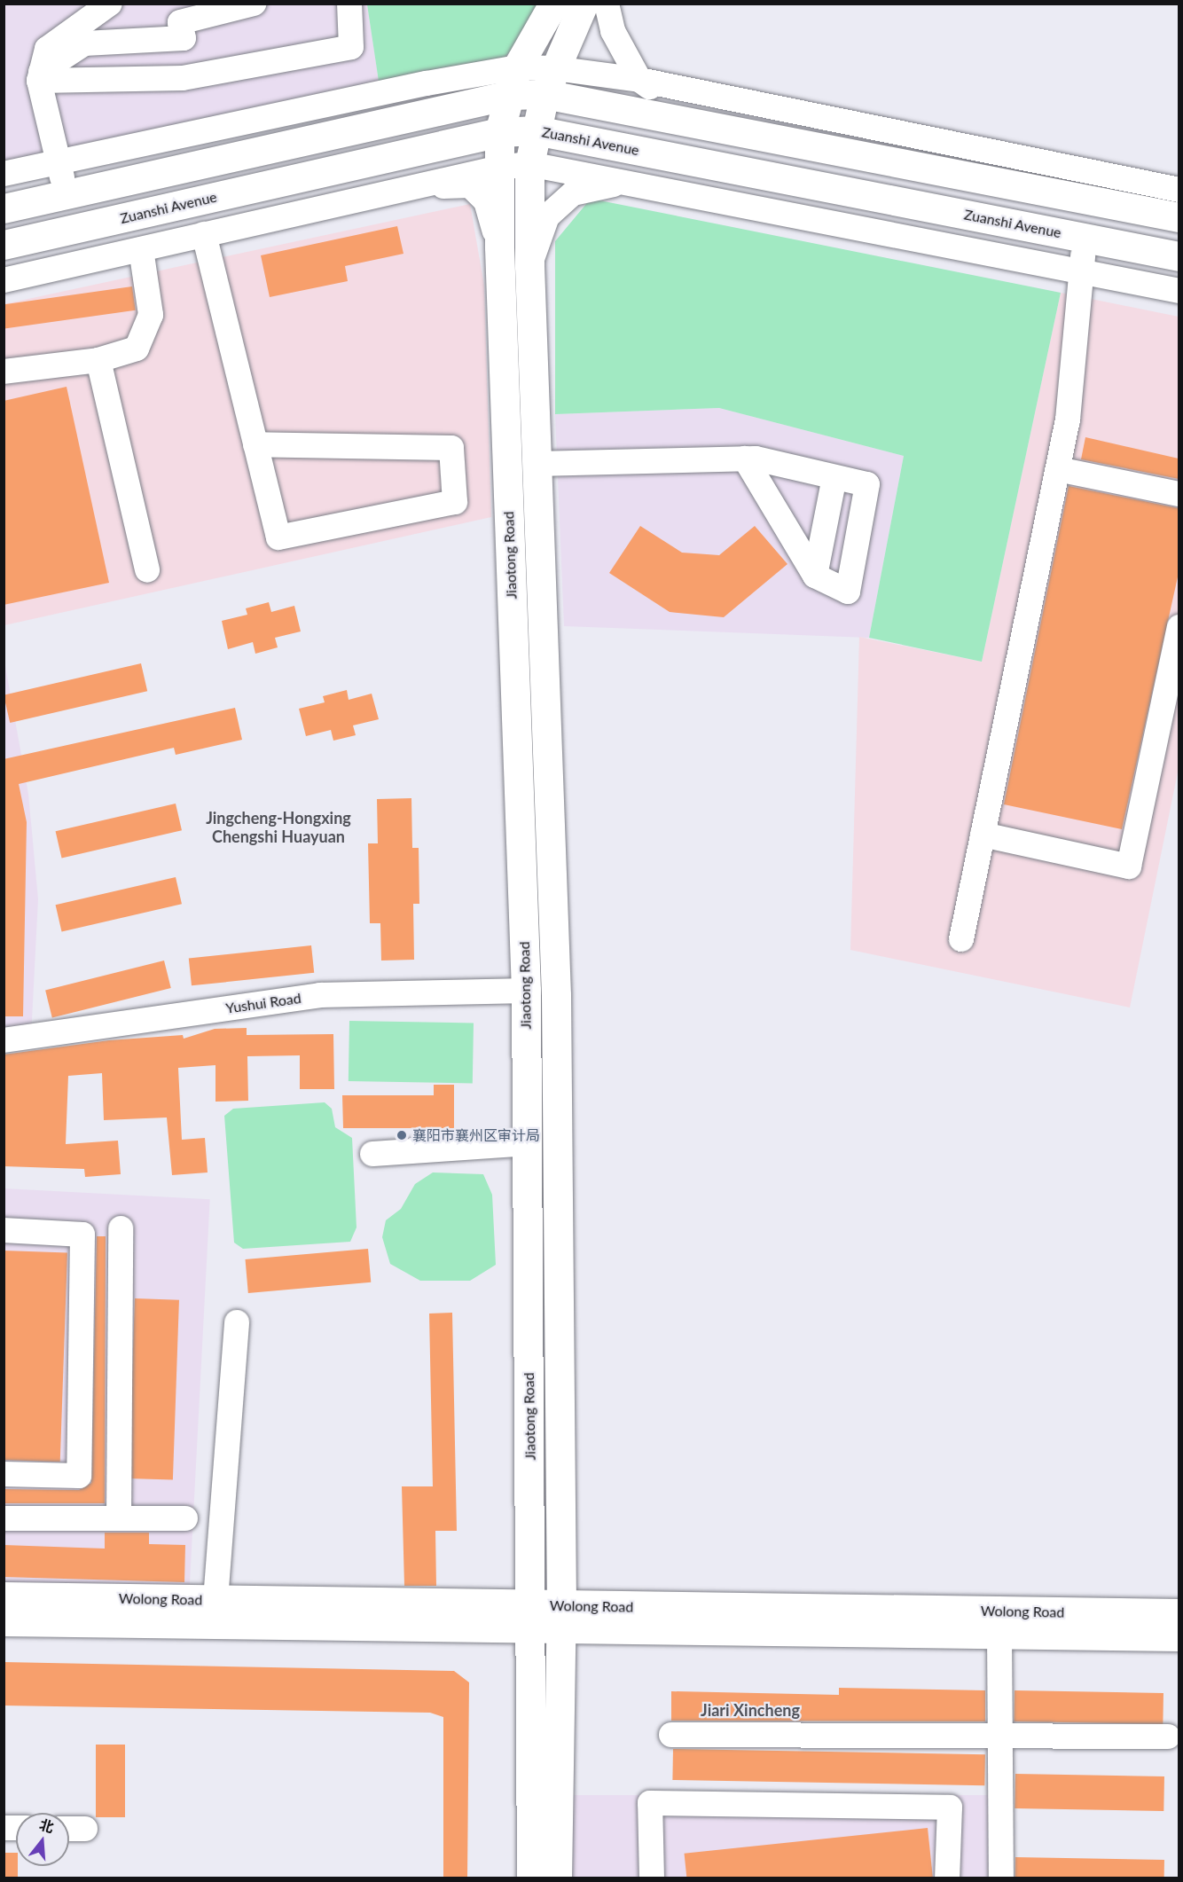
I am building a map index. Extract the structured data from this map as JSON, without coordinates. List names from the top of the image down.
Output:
{
  "streets": {
    "main road": ["Zuanshi Avenue", "Jiaotong Road", "Wolong Road"],
    "street": ["Yushui Road"]
  },
  "crossings": [
    ["Zuanshi Avenue", "Jiaotong Road"],
    ["Jiaotong Road", "Yushui Road"],
    ["Jiaotong Road", "Wolong Road"]
  ],
  "districts": ["Jingcheng-Hongxing Chengshi Huayuan", "Jiari Xincheng"],
  "places": ["襄阳市襄州区审计局"],
  "north": "top"
}
